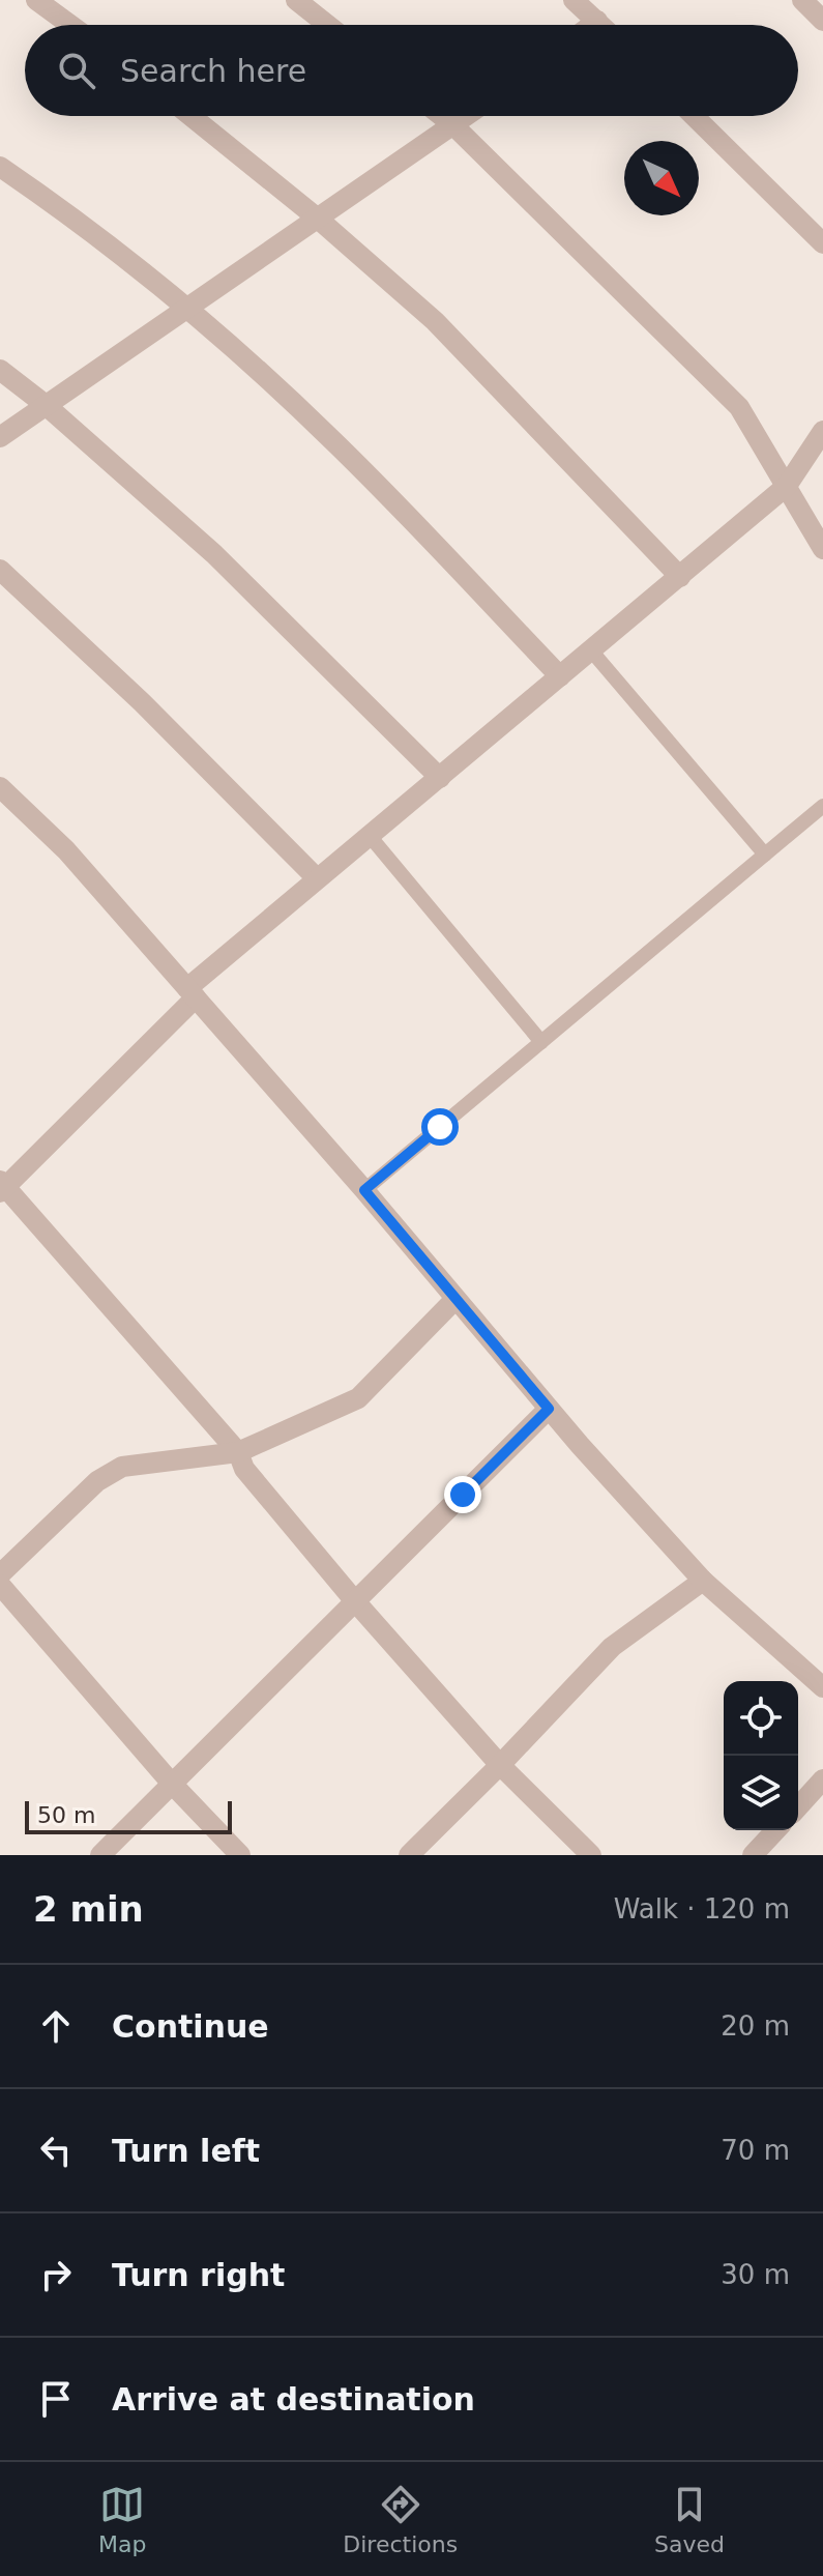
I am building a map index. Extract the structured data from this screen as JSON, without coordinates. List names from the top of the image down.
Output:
{
  "scale_bar": "50 m",
  "north": "bottom right",
  "page": {
    "search": "Search here",
    "scale": "50 m",
    "heading": ["2 min", "Walk · 120 m"],
    "list": [
      ["Continue", "20 m"],
      ["Turn left", "70 m"],
      ["Turn right", "30 m"],
      "Arrive at destination"
    ],
    "nav": ["Map", "Directions", "Saved"]
  }
}
